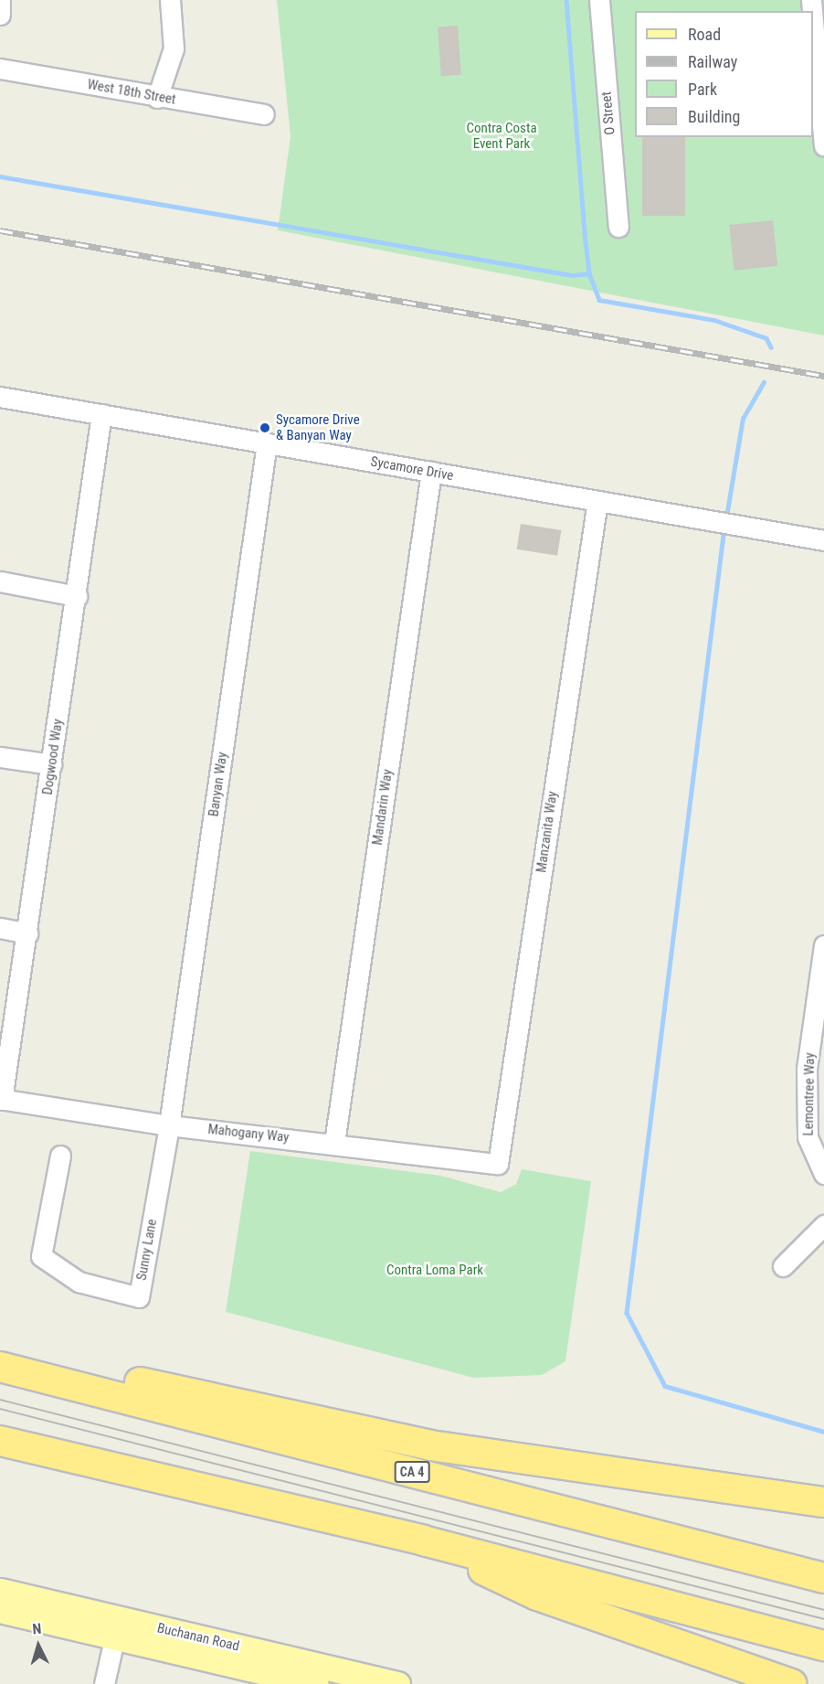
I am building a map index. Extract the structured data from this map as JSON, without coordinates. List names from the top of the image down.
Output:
{
  "streets": {
    "highway": ["CA 4"],
    "main road": ["Buchanan Road"],
    "street": [
      "West 18th Street",
      "O Street",
      "Sycamore Drive",
      "Dogwood Way",
      "Banyan Way",
      "Mandarin Way",
      "Manzanita Way",
      "Lemontree Way",
      "Mahogany Way",
      "Sunny Lane"
    ]
  },
  "crossings": [
    ["Sycamore Drive", "Dogwood Way"],
    ["Sycamore Drive", "Banyan Way"],
    ["Sycamore Drive", "Mandarin Way"],
    ["Sycamore Drive", "Manzanita Way"],
    ["Dogwood Way", "Mahogany Way"],
    ["Banyan Way", "Mahogany Way"],
    ["Banyan Way", "Sunny Lane"],
    ["Mandarin Way", "Mahogany Way"],
    ["Manzanita Way", "Mahogany Way"],
    ["Mahogany Way", "Sunny Lane"]
  ],
  "parks": ["Contra Costa Event Park", "Contra Loma Park"],
  "places": ["Sycamore Drive & Banyan Way"],
  "legend": [
    "Road",
    "Railway",
    "Park",
    "Building"
  ],
  "north": "top"
}
